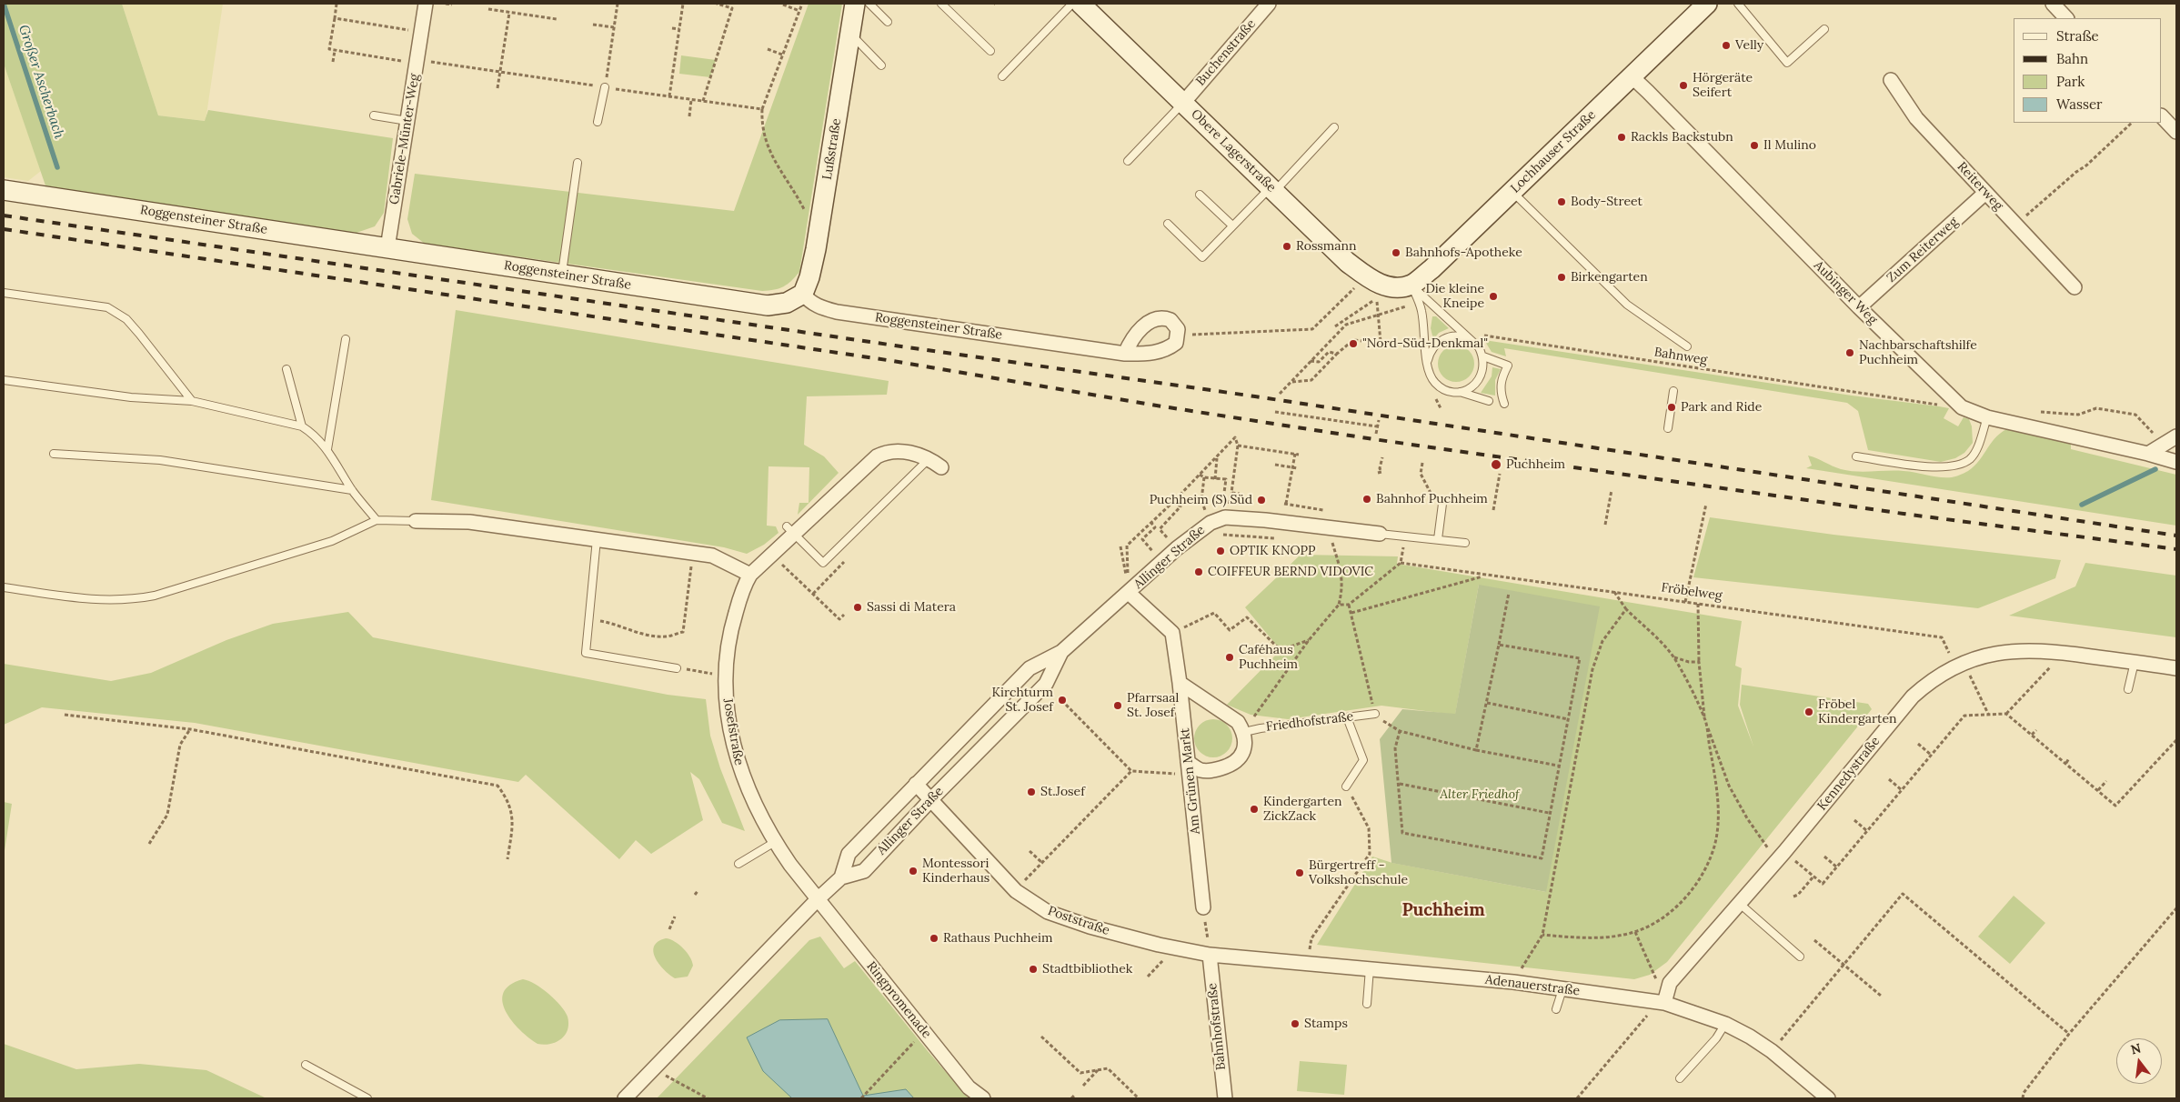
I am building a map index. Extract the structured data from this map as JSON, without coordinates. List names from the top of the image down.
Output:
{
  "streets": {
    "street": [
      "Buchenstraße",
      "Gabriele-Münter-Weg",
      "Lußstraße",
      "Obere Lagerstraße",
      "Lochhauser Straße",
      "Reiterweg",
      "Roggensteiner Straße",
      "Zum Reiterweg",
      "Aubinger Weg",
      "Allinger Straße",
      "Josefstraße",
      "Kennedystraße",
      "Am Grünen Markt",
      "Poststraße",
      "Adenauerstraße",
      "Ringpromenade",
      "Bahnhofstraße"
    ],
    "lane": ["Friedhofstraße"],
    "path": ["Bahnweg", "Fröbelweg"]
  },
  "crossings": [
    ["Buchenstraße", "Obere Lagerstraße"],
    ["Gabriele-Münter-Weg", "Roggensteiner Straße"],
    ["Lußstraße", "Roggensteiner Straße"],
    ["Obere Lagerstraße", "Lochhauser Straße"],
    ["Lochhauser Straße", "Aubinger Weg"],
    ["Reiterweg", "Zum Reiterweg"],
    ["Zum Reiterweg", "Aubinger Weg"],
    ["Aubinger Weg", "Bahnweg"],
    ["Allinger Straße", "Josefstraße"],
    ["Allinger Straße", "Poststraße"],
    ["Allinger Straße", "Ringpromenade"],
    ["Fröbelweg", "Kennedystraße"],
    ["Josefstraße", "Ringpromenade"],
    ["Kennedystraße", "Adenauerstraße"],
    ["Poststraße", "Adenauerstraße"],
    ["Poststraße", "Bahnhofstraße"],
    ["Adenauerstraße", "Bahnhofstraße"]
  ],
  "districts": ["Puchheim"],
  "water": ["Großer Ascherbach"],
  "parks": ["Alter Friedhof"],
  "places": [
    "Velly",
    "Hörgeräte Seifert",
    "Rackls Backstubn",
    "Il Mulino",
    "Body-Street",
    "Rossmann",
    "Bahnhofs-Apotheke",
    "Birkengarten",
    "Die kleine Kneipe",
    "\"Nord-Süd-Denkmal\"",
    "Nachbarschaftshilfe Puchheim",
    "Park and Ride",
    "Puchheim",
    "Bahnhof Puchheim",
    "Puchheim (S) Süd",
    "OPTIK KNOPP",
    "COIFFEUR BERND VIDOVIC",
    "Sassi di Matera",
    "Caféhaus Puchheim",
    "Kirchturm St. Josef",
    "Pfarrsaal St. Josef",
    "Fröbel Kindergarten",
    "St.Josef",
    "Kindergarten ZickZack",
    "Montessori Kinderhaus",
    "Bürgertreff - Volkshochschule",
    "Rathaus Puchheim",
    "Stadtbibliothek",
    "Stamps"
  ],
  "legend": [
    "Straße",
    "Bahn",
    "Park",
    "Wasser"
  ],
  "north": "top"
}
